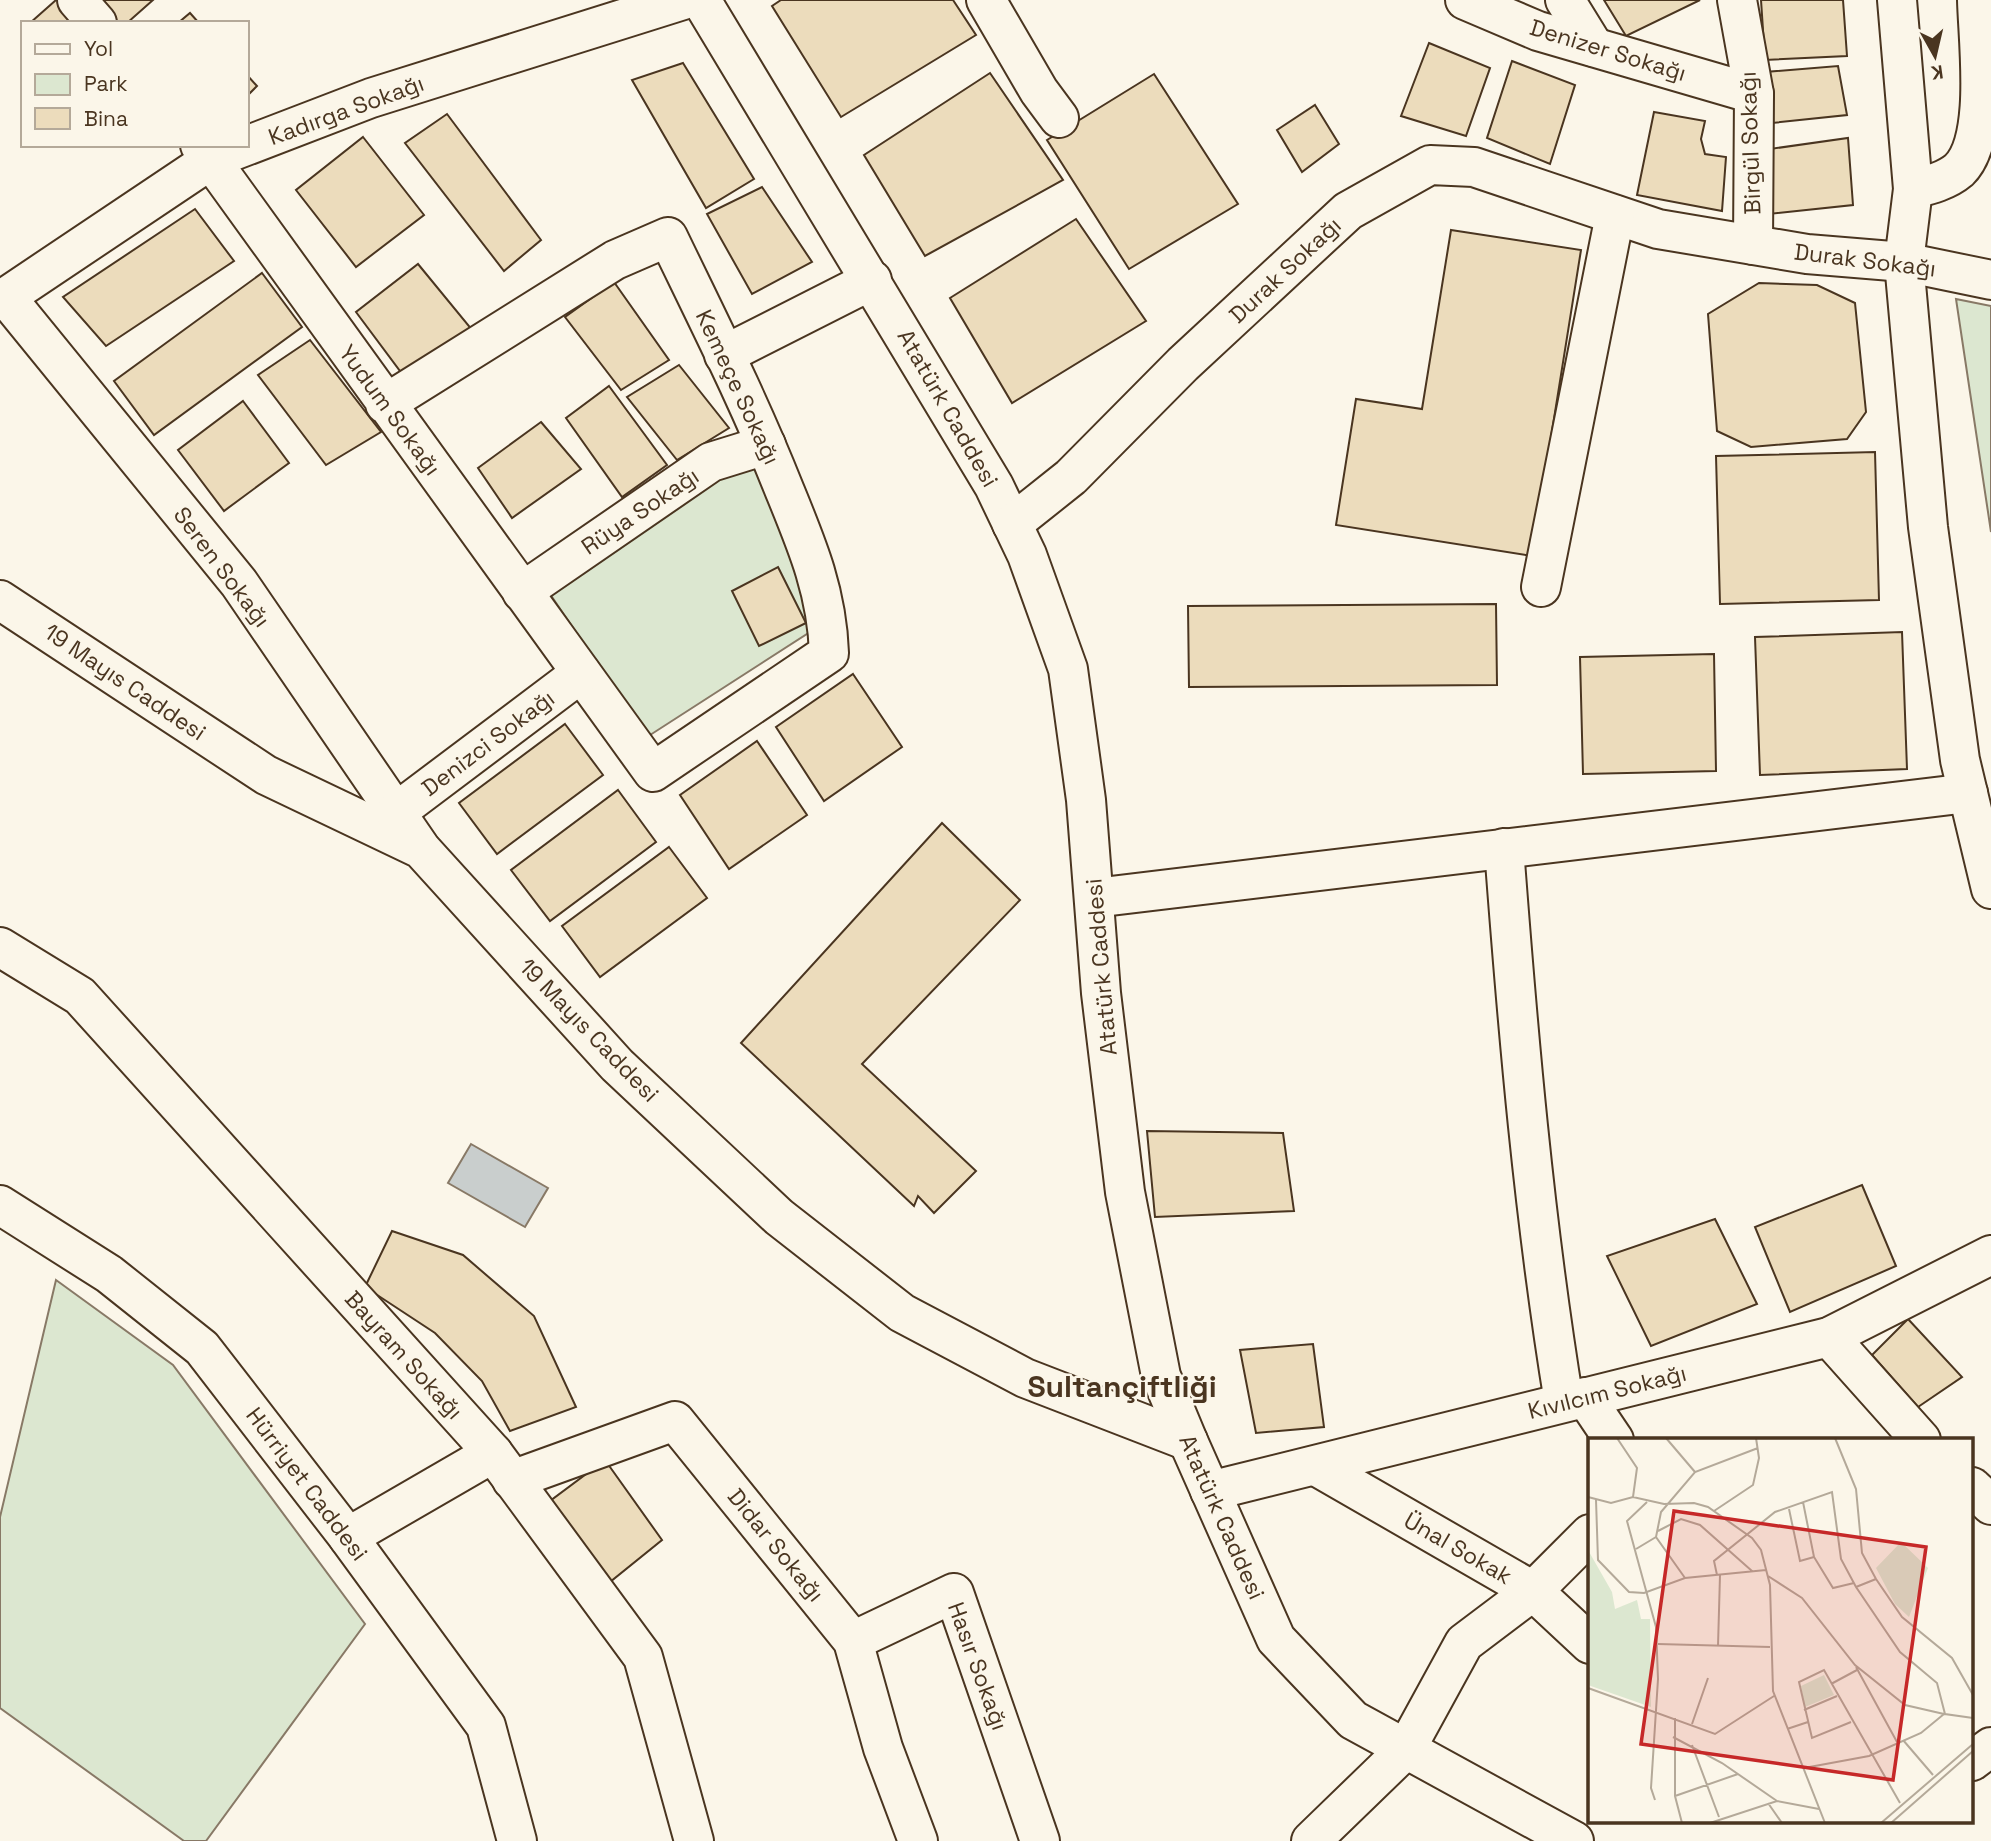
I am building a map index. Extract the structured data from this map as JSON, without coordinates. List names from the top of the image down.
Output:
{
  "streets": {
    "street": [
      "Denizer Sokağı",
      "Kadırga Sokağı",
      "Birgül Sokağı",
      "Durak Sokağı",
      "Kemeçe Sokağı",
      "Atatürk Caddesi",
      "Yudum Sokağı",
      "Rüya Sokağı",
      "Seren Sokağı",
      "19 Mayıs Caddesi",
      "Denizci Sokağı",
      "Bayram Sokağı",
      "Kıvılcım Sokağı",
      "Hürriyet Caddesi",
      "Didar Sokağı",
      "Ünal Sokak",
      "Hasır Sokağı"
    ]
  },
  "crossings": [
    ["Denizer Sokağı", "Birgül Sokağı"],
    ["Kadırga Sokağı", "Yudum Sokağı"],
    ["Kadırga Sokağı", "Seren Sokağı"],
    ["Birgül Sokağı", "Durak Sokağı"],
    ["Durak Sokağı", "Atatürk Caddesi"],
    ["Kemeçe Sokağı", "Yudum Sokağı"],
    ["Kemeçe Sokağı", "Rüya Sokağı"],
    ["Atatürk Caddesi", "19 Mayıs Caddesi"],
    ["Atatürk Caddesi", "Kıvılcım Sokağı"],
    ["Yudum Sokağı", "Rüya Sokağı"],
    ["Yudum Sokağı", "Denizci Sokağı"],
    ["Seren Sokağı", "19 Mayıs Caddesi"],
    ["Seren Sokağı", "Denizci Sokağı"],
    ["Bayram Sokağı", "Didar Sokağı"],
    ["Kıvılcım Sokağı", "Ünal Sokak"],
    ["Didar Sokağı", "Hasır Sokağı"]
  ],
  "districts": ["Sultançiftliği"],
  "legend": ["Yol", "Park", "Bina"],
  "north": "bottom"
}
